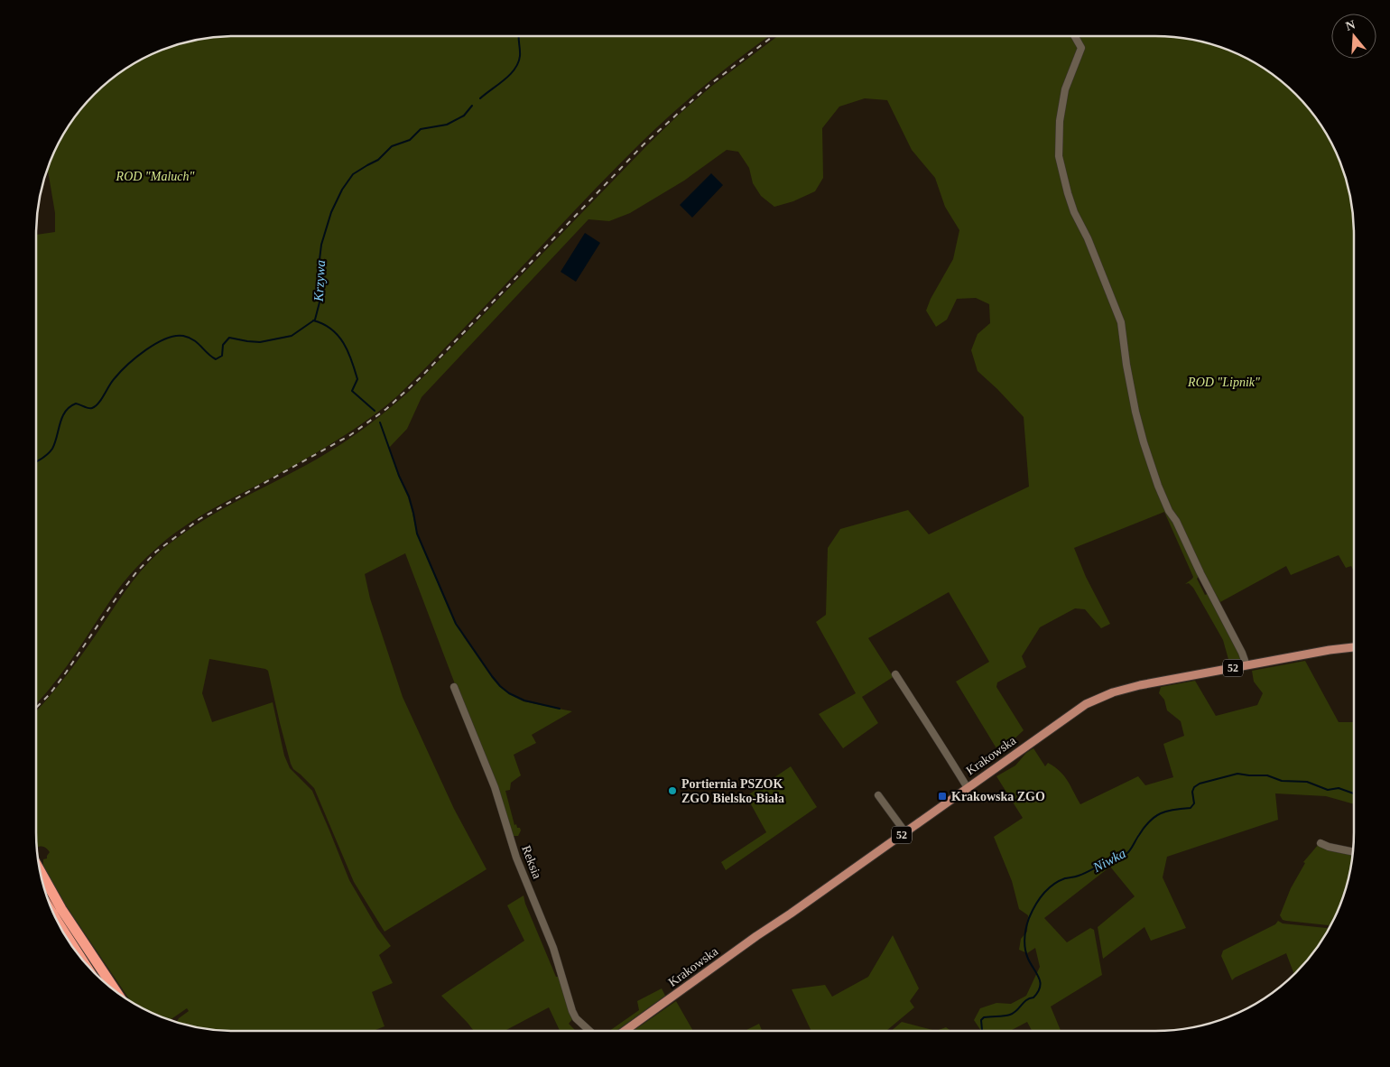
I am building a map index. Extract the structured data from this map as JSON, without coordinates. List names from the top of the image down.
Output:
{
  "streets": {
    "main road": ["52", "Krakowska"],
    "street": ["Reksia"]
  },
  "water": ["Krzywa", "Niwka"],
  "parks": ["ROD \"Maluch\"", "ROD \"Lipnik\""],
  "places": {
    "other": ["Portiernia PSZOK ZGO Bielsko-Biała"],
    "transit": ["Krakowska ZGO"]
  },
  "north": "top"
}
